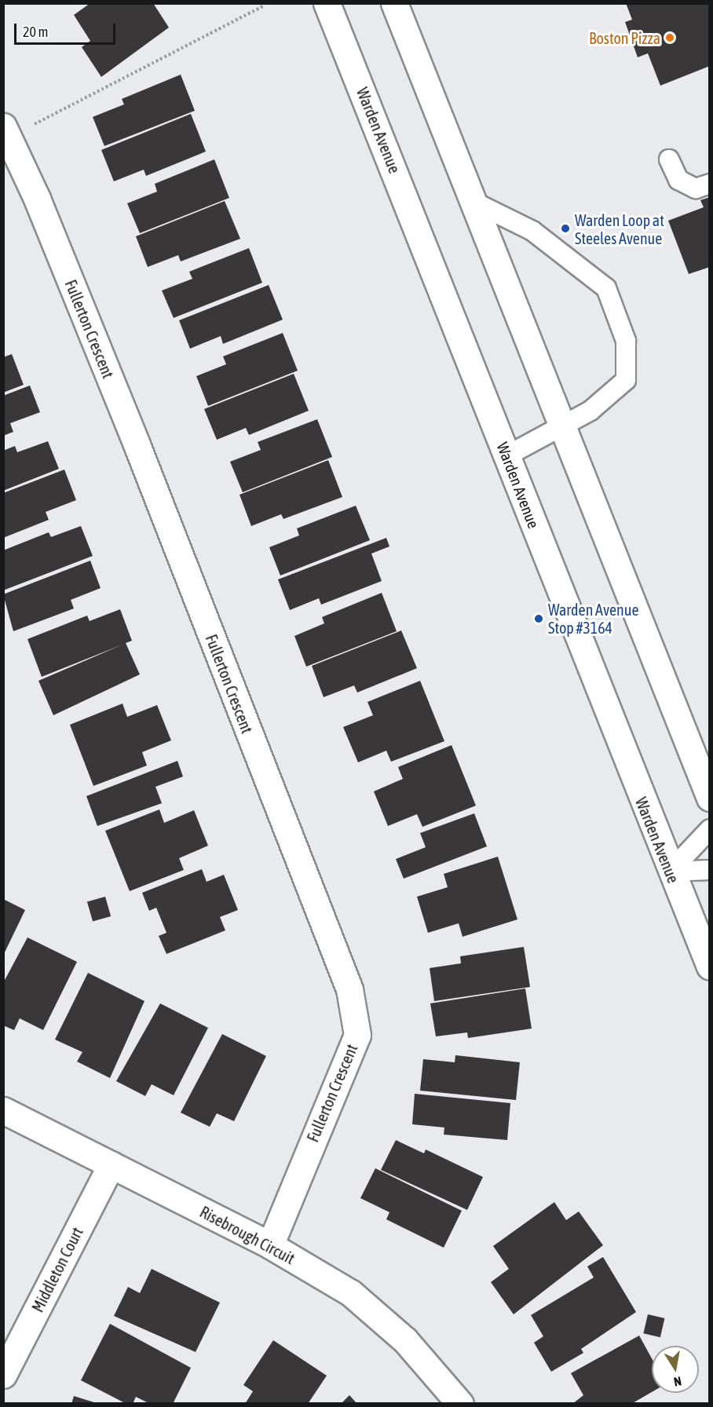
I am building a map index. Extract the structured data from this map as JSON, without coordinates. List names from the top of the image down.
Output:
{
  "streets": {
    "street": [
      "Warden Avenue",
      "Fullerton Crescent",
      "Risebrough Circuit",
      "Middleton Court"
    ]
  },
  "crossings": [
    ["Fullerton Crescent", "Risebrough Circuit"],
    ["Risebrough Circuit", "Middleton Court"]
  ],
  "places": ["Boston Pizza", "Warden Loop at Steeles Avenue", "Warden Avenue Stop #3164"],
  "scale_bar": "20 m",
  "north": "bottom"
}
